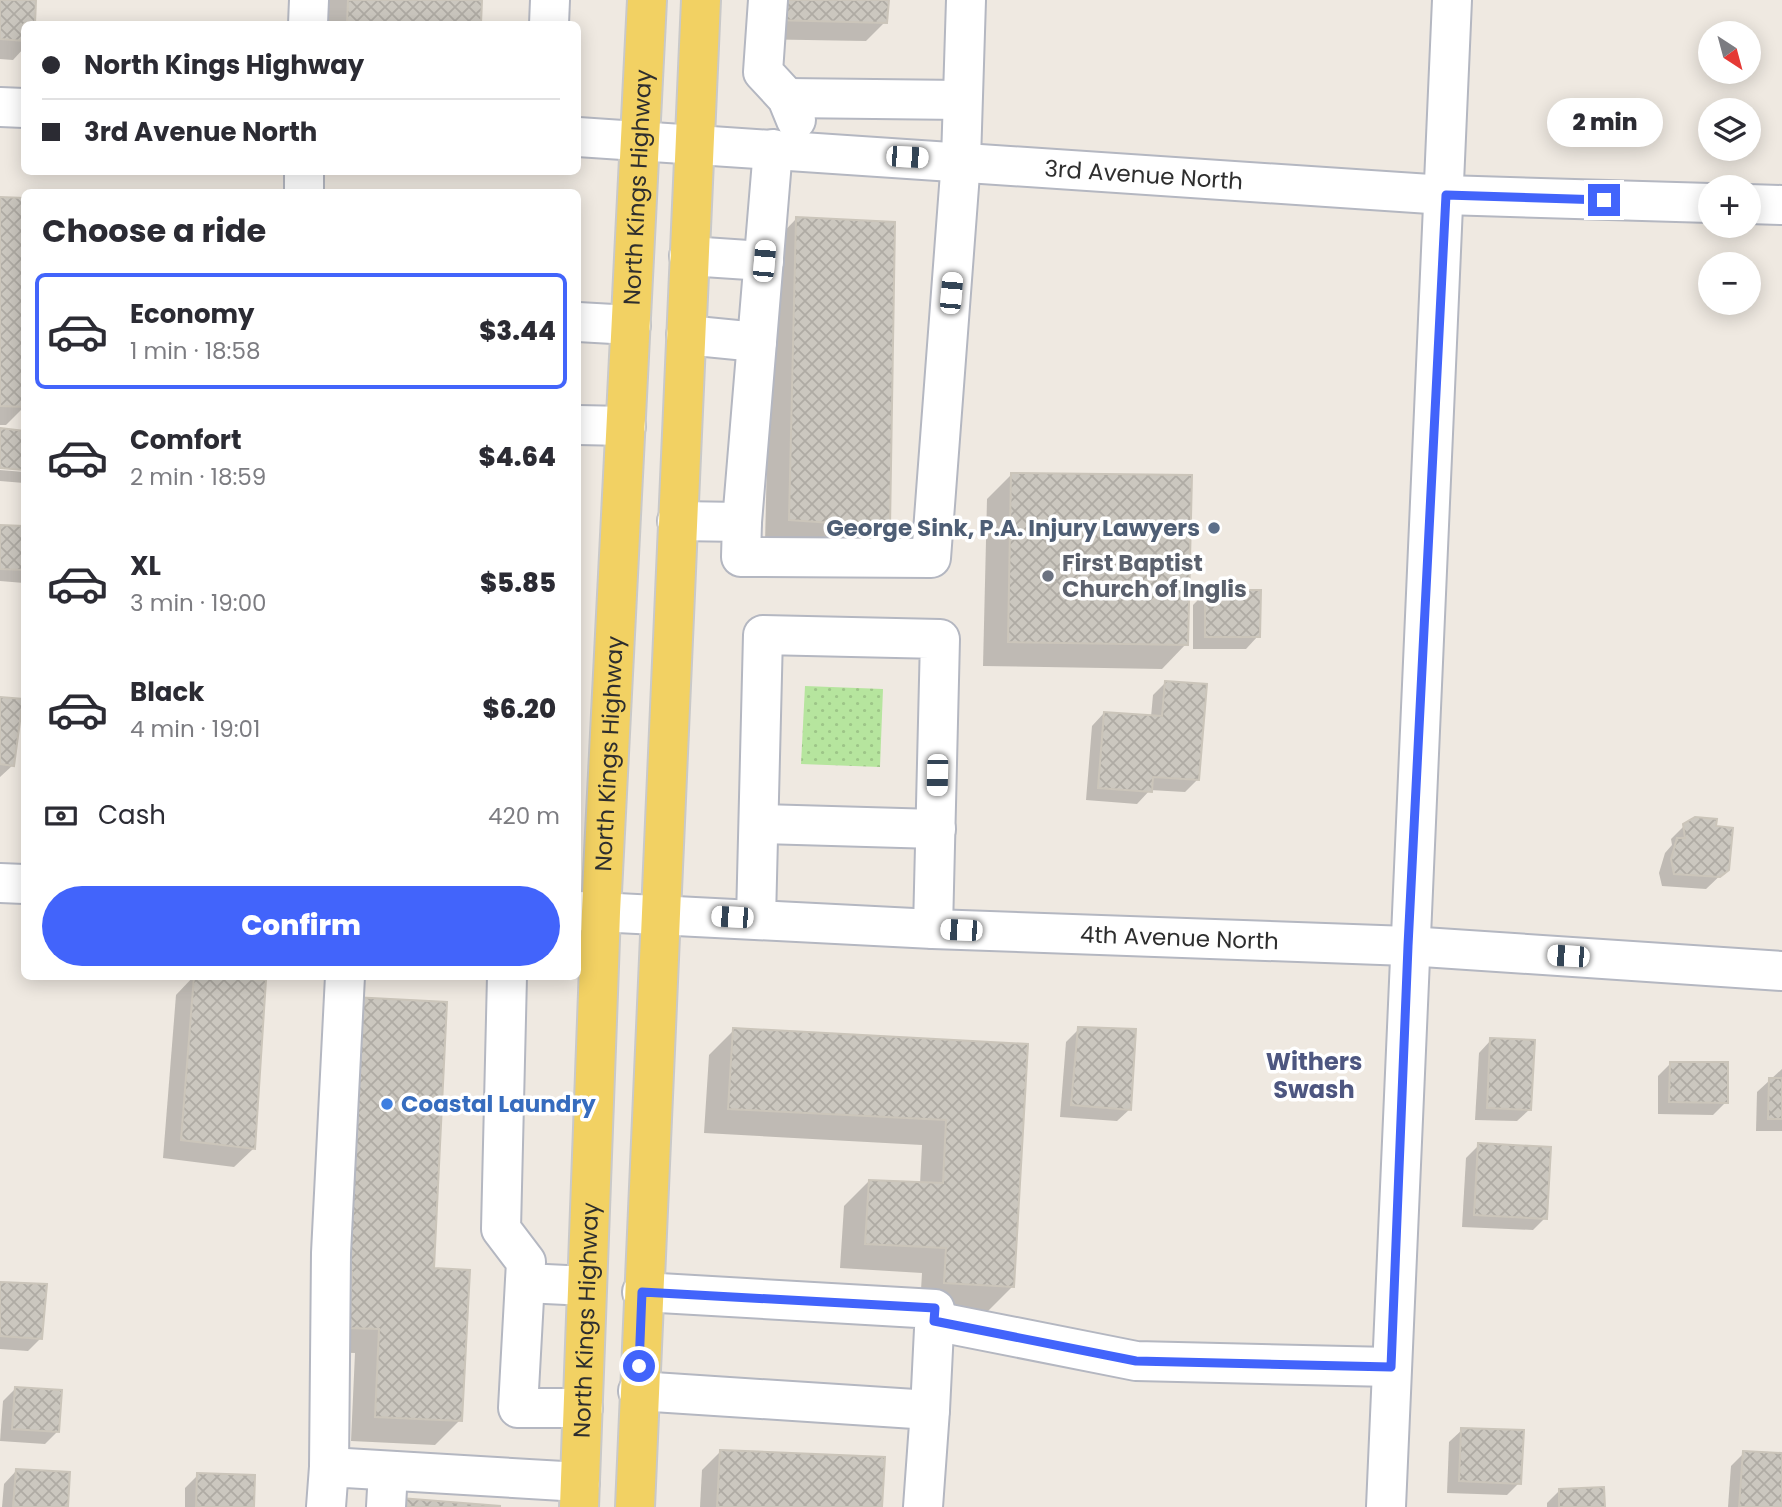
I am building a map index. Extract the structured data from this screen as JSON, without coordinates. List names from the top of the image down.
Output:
{
  "streets": {
    "main road": ["North Kings Highway"],
    "street": ["3rd Avenue North", "4th Avenue North"]
  },
  "crossings": [
    ["3rd Avenue North", "North Kings Highway"],
    ["North Kings Highway", "4th Avenue North"]
  ],
  "districts": ["Withers Swash"],
  "places": ["George Sink, P.A. Injury Lawyers", "First Baptist Church of Inglis", "Coastal Laundry"],
  "north": "bottom right",
  "page": {
    "map_buttons": ["+", "−"],
    "banner": ["North Kings Highway", "3rd Avenue North"],
    "bubble": "2 min",
    "heading": "Choose a ride",
    "list": [
      {
        "name": "Economy",
        "note": "1 min · 18:58",
        "value": "$3.44"
      },
      {
        "name": "Comfort",
        "note": "2 min · 18:59",
        "value": "$4.64"
      },
      {
        "name": "XL",
        "note": "3 min · 19:00",
        "value": "$5.85"
      },
      {
        "name": "Black",
        "note": "4 min · 19:01",
        "value": "$6.20"
      }
    ],
    "pay": ["Cash", "420 m"],
    "buttons": "Confirm"
  }
}
